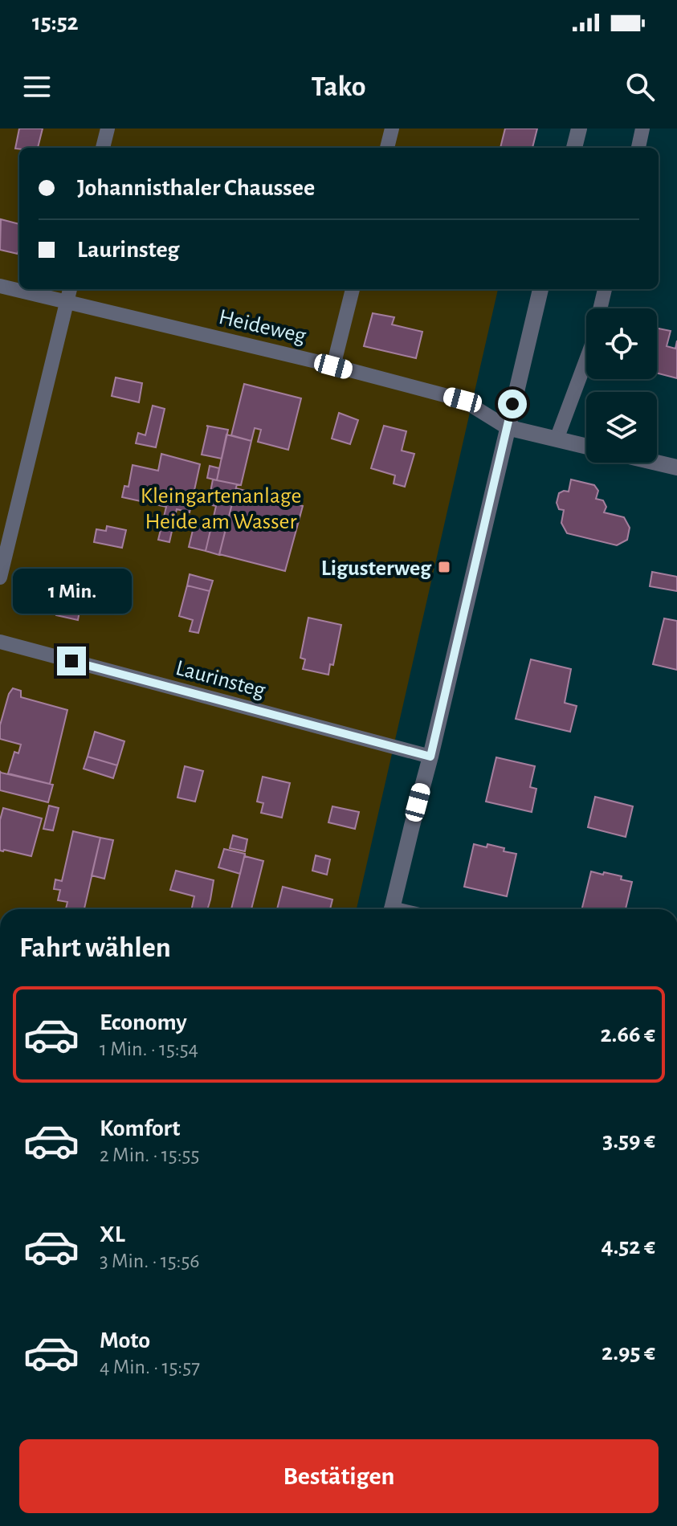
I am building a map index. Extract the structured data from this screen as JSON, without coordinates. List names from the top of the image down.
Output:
{
  "streets": {
    "lane": ["Heideweg", "Laurinsteg"]
  },
  "parks": ["Kleingartenanlage Heide am Wasser"],
  "places": {
    "transit": ["Ligusterweg"]
  },
  "page": {
    "status": "15:52",
    "header": "Tako",
    "banner": ["Johannisthaler Chaussee", "Laurinsteg"],
    "bubble": "1 Min.",
    "heading": "Fahrt wählen",
    "list": [
      {
        "name": "Economy",
        "note": "1 Min. · 15:54",
        "value": "2.66 €"
      },
      {
        "name": "Komfort",
        "note": "2 Min. · 15:55",
        "value": "3.59 €"
      },
      {
        "name": "XL",
        "note": "3 Min. · 15:56",
        "value": "4.52 €"
      },
      {
        "name": "Moto",
        "note": "4 Min. · 15:57",
        "value": "2.95 €"
      }
    ],
    "buttons": "Bestätigen"
  }
}
